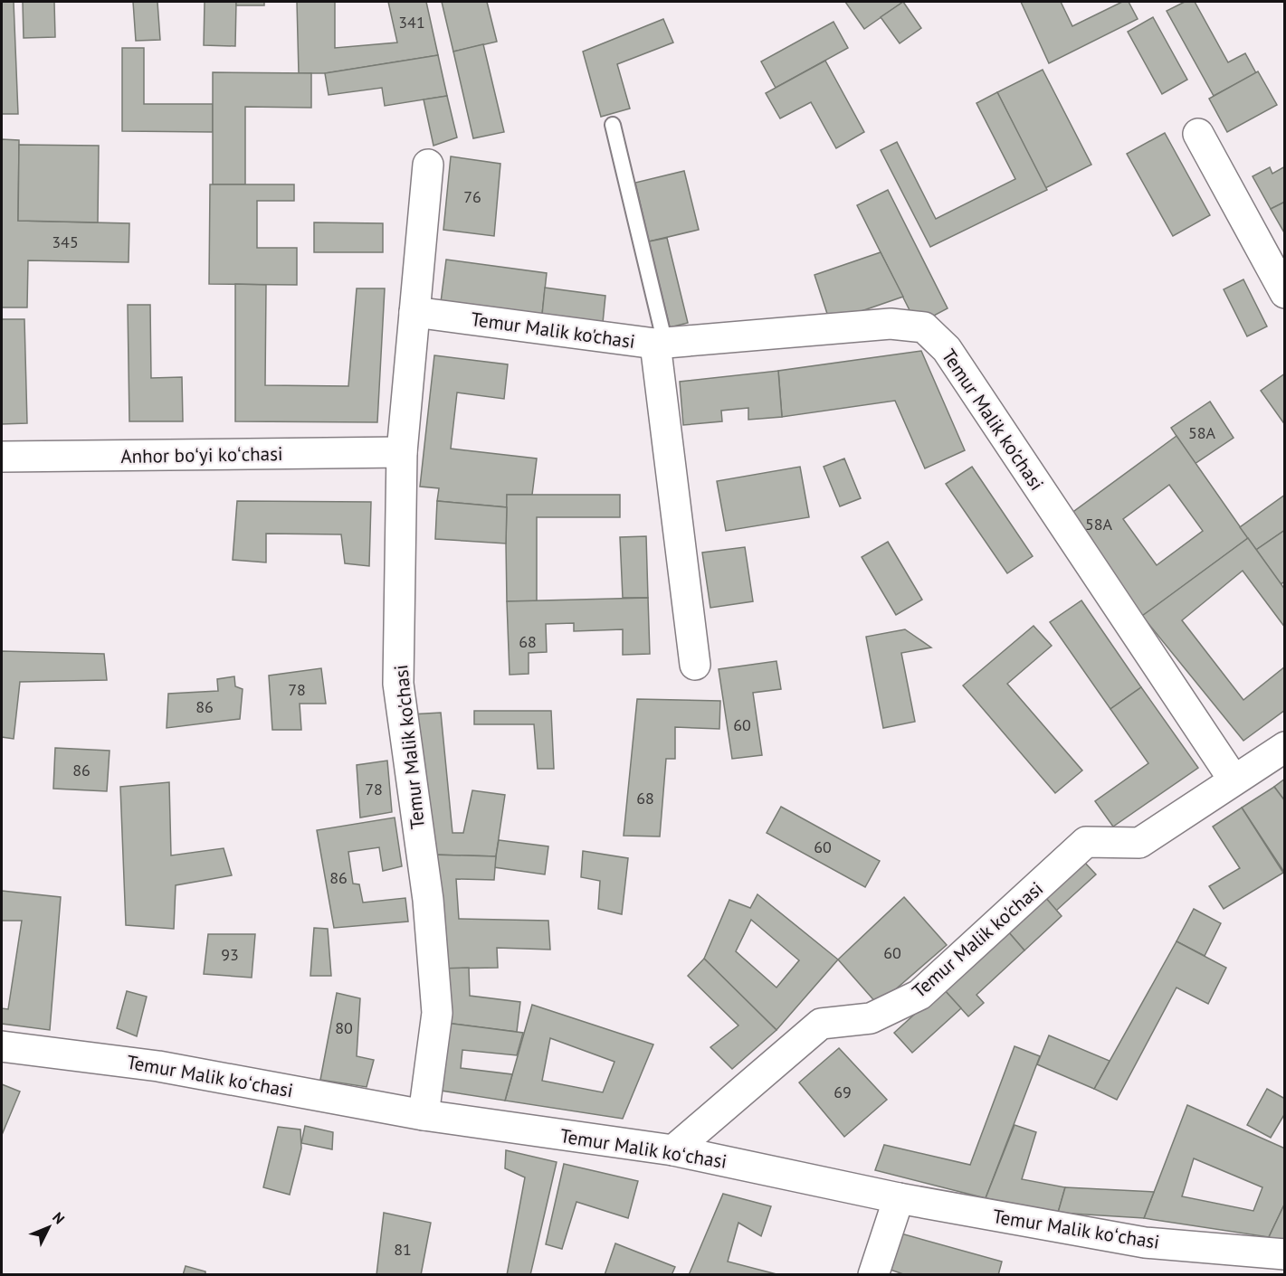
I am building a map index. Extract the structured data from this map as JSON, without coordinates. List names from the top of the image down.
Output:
{
  "streets": {
    "street": ["Temur Malik ko'chasi", "Anhor boʻyi koʻchasi", "Temur Malik koʻchasi"]
  },
  "crossings": [
    ["Temur Malik ko'chasi", "Anhor boʻyi koʻchasi"],
    ["Temur Malik ko'chasi", "Temur Malik koʻchasi"]
  ],
  "house_numbers": [
    "341",
    "76",
    "345",
    "58А",
    "58А",
    "68",
    "78",
    "86",
    "60",
    "86",
    "78",
    "68",
    "60",
    "86",
    "60",
    "93",
    "80",
    "69",
    "81"
  ],
  "north": "top right"
}
